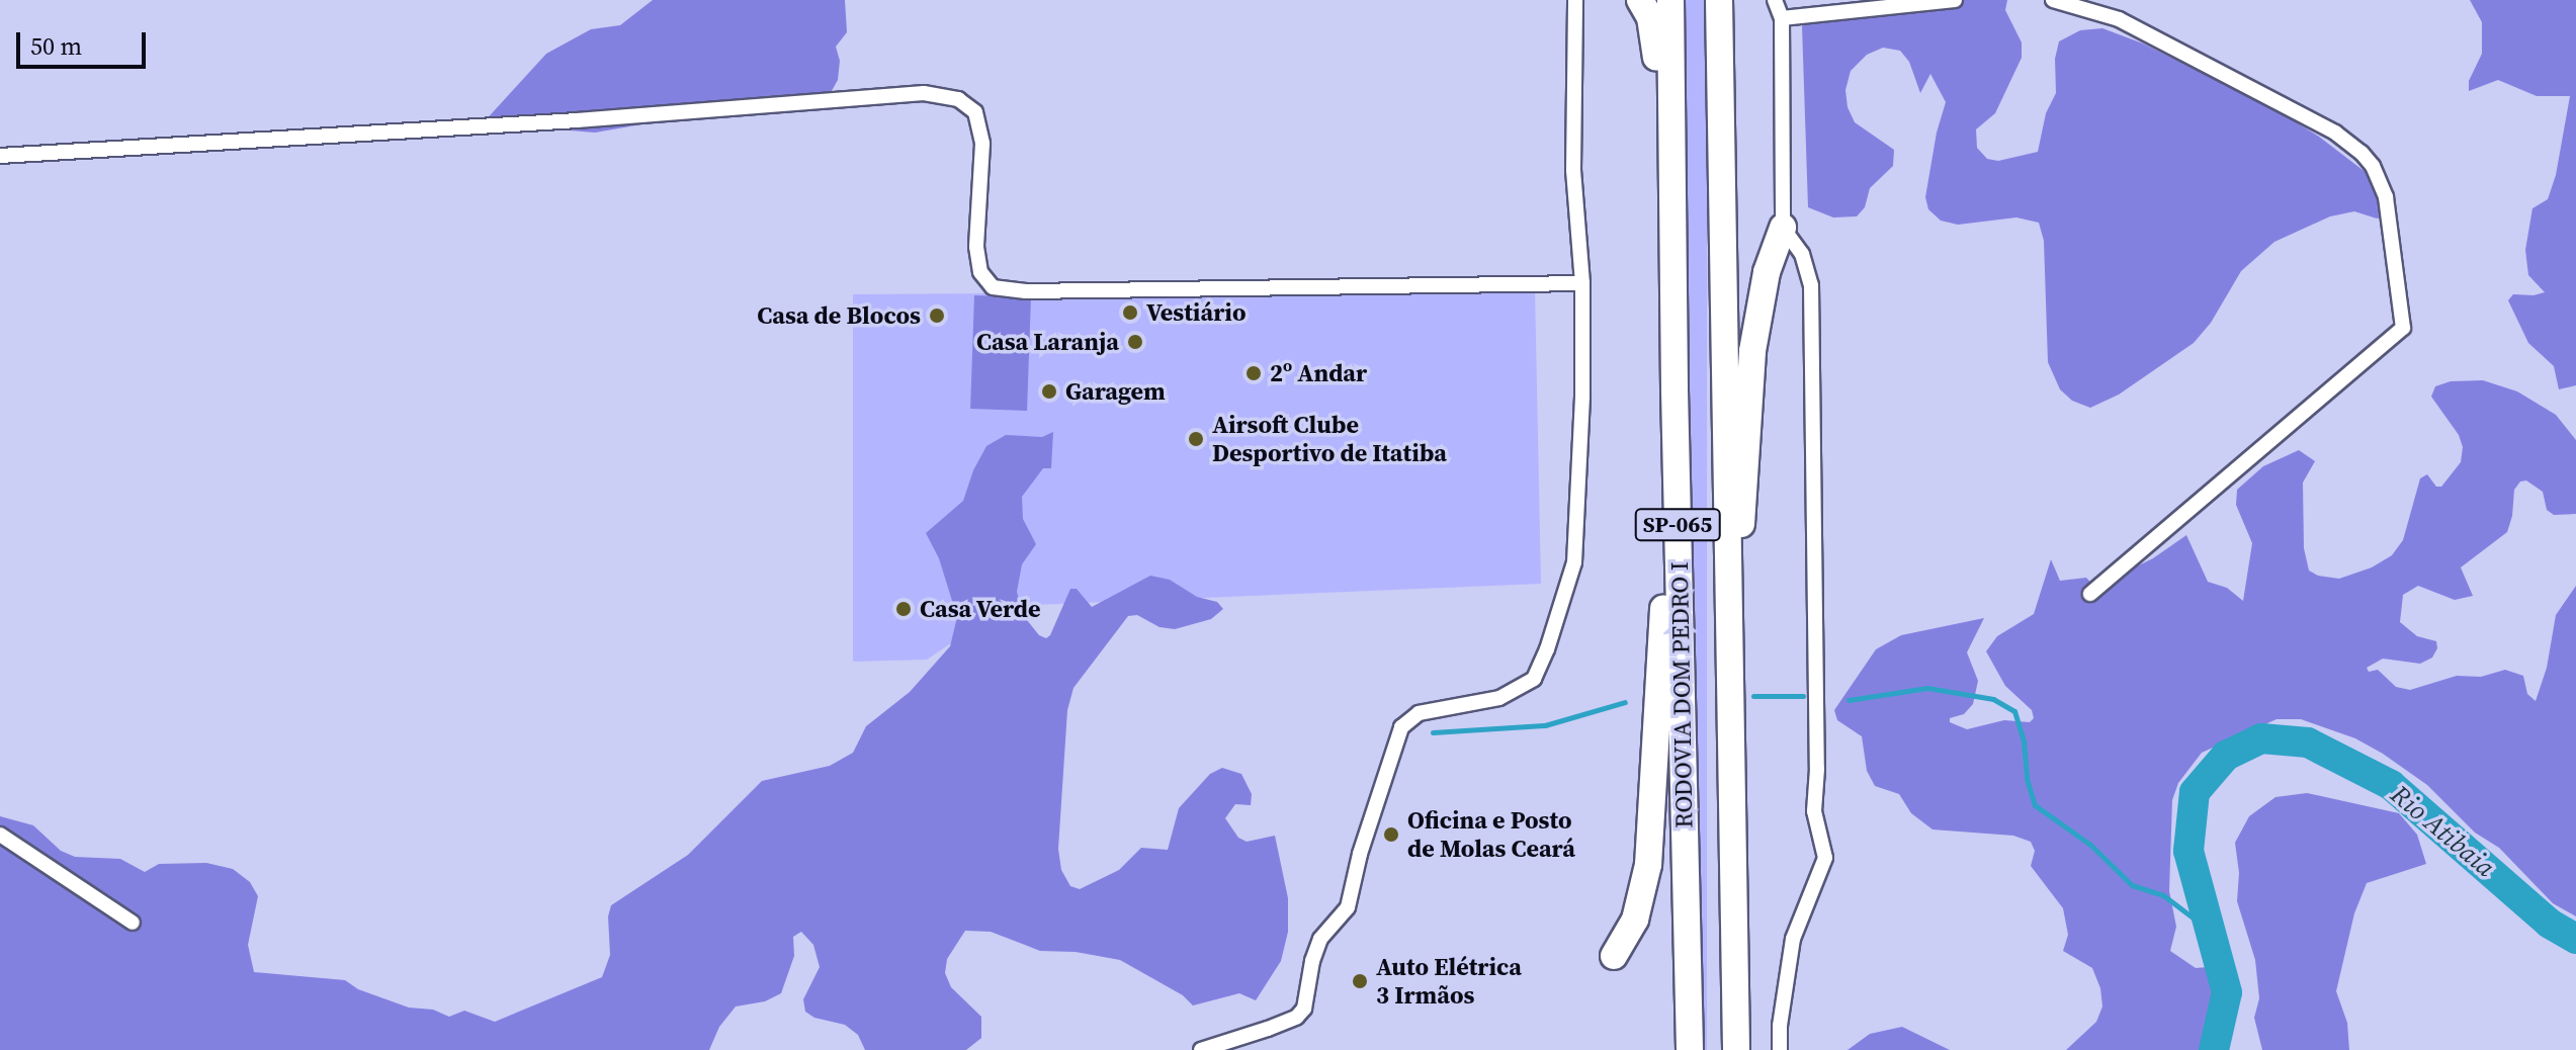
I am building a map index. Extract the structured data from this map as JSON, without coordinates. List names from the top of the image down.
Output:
{
  "streets": {
    "highway": ["SP-065", "RODOVIA DOM PEDRO I"]
  },
  "water": ["Rio Atibaia"],
  "places": [
    "Vestiário",
    "Casa de Blocos",
    "Casa Laranja",
    "2º Andar",
    "Garagem",
    "Airsoft Clube Desportivo de Itatiba",
    "Casa Verde",
    "Oficina e Posto de Molas Ceará",
    "Auto Elétrica 3 Irmãos"
  ],
  "scale_bar": "50 m"
}
